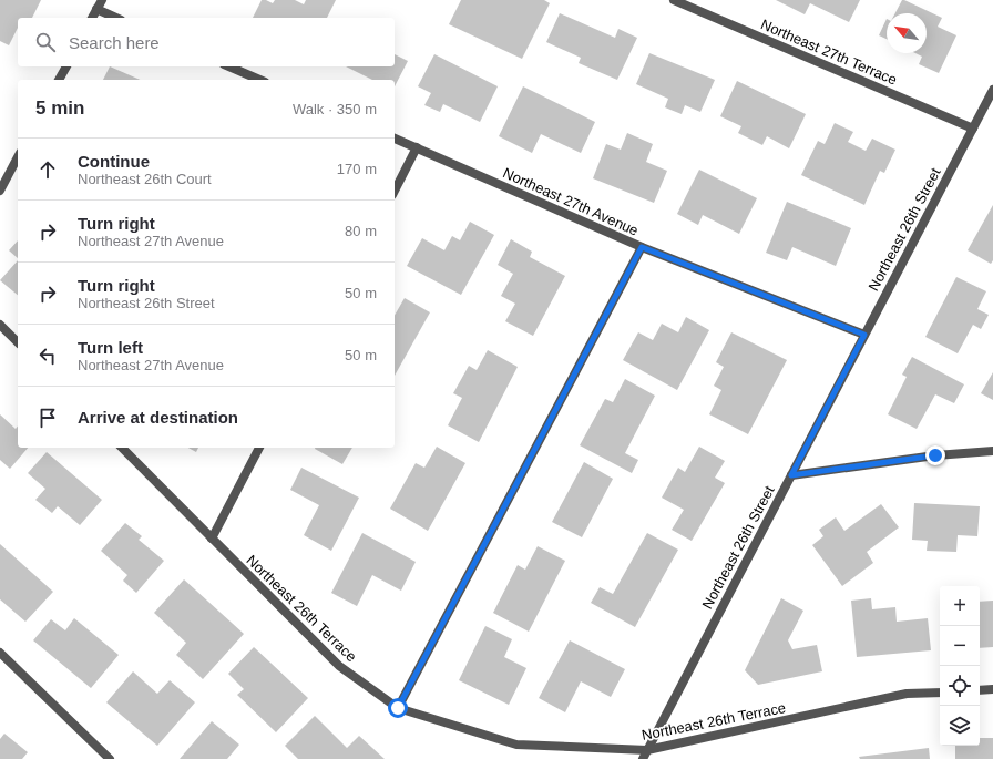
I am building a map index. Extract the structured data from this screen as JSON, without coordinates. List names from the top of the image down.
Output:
{
  "streets": {
    "street": [
      "Northeast 27th Terrace",
      "Northeast 27th Avenue",
      "Northeast 26th Street",
      "Northeast 26th Terrace"
    ]
  },
  "crossings": [
    ["Northeast 27th Terrace", "Northeast 26th Street"],
    ["Northeast 27th Avenue", "Northeast 26th Street"],
    ["Northeast 26th Street", "Northeast 26th Terrace"]
  ],
  "north": "top left",
  "page": {
    "search": "Search here",
    "heading": ["5 min", "Walk · 350 m"],
    "list": [
      ["Continue", "Northeast 26th Court", "170 m"],
      ["Turn right", "Northeast 27th Avenue", "80 m"],
      ["Turn right", "Northeast 26th Street", "50 m"],
      ["Turn left", "Northeast 27th Avenue", "50 m"],
      "Arrive at destination"
    ],
    "map_buttons": ["+", "−"]
  }
}
